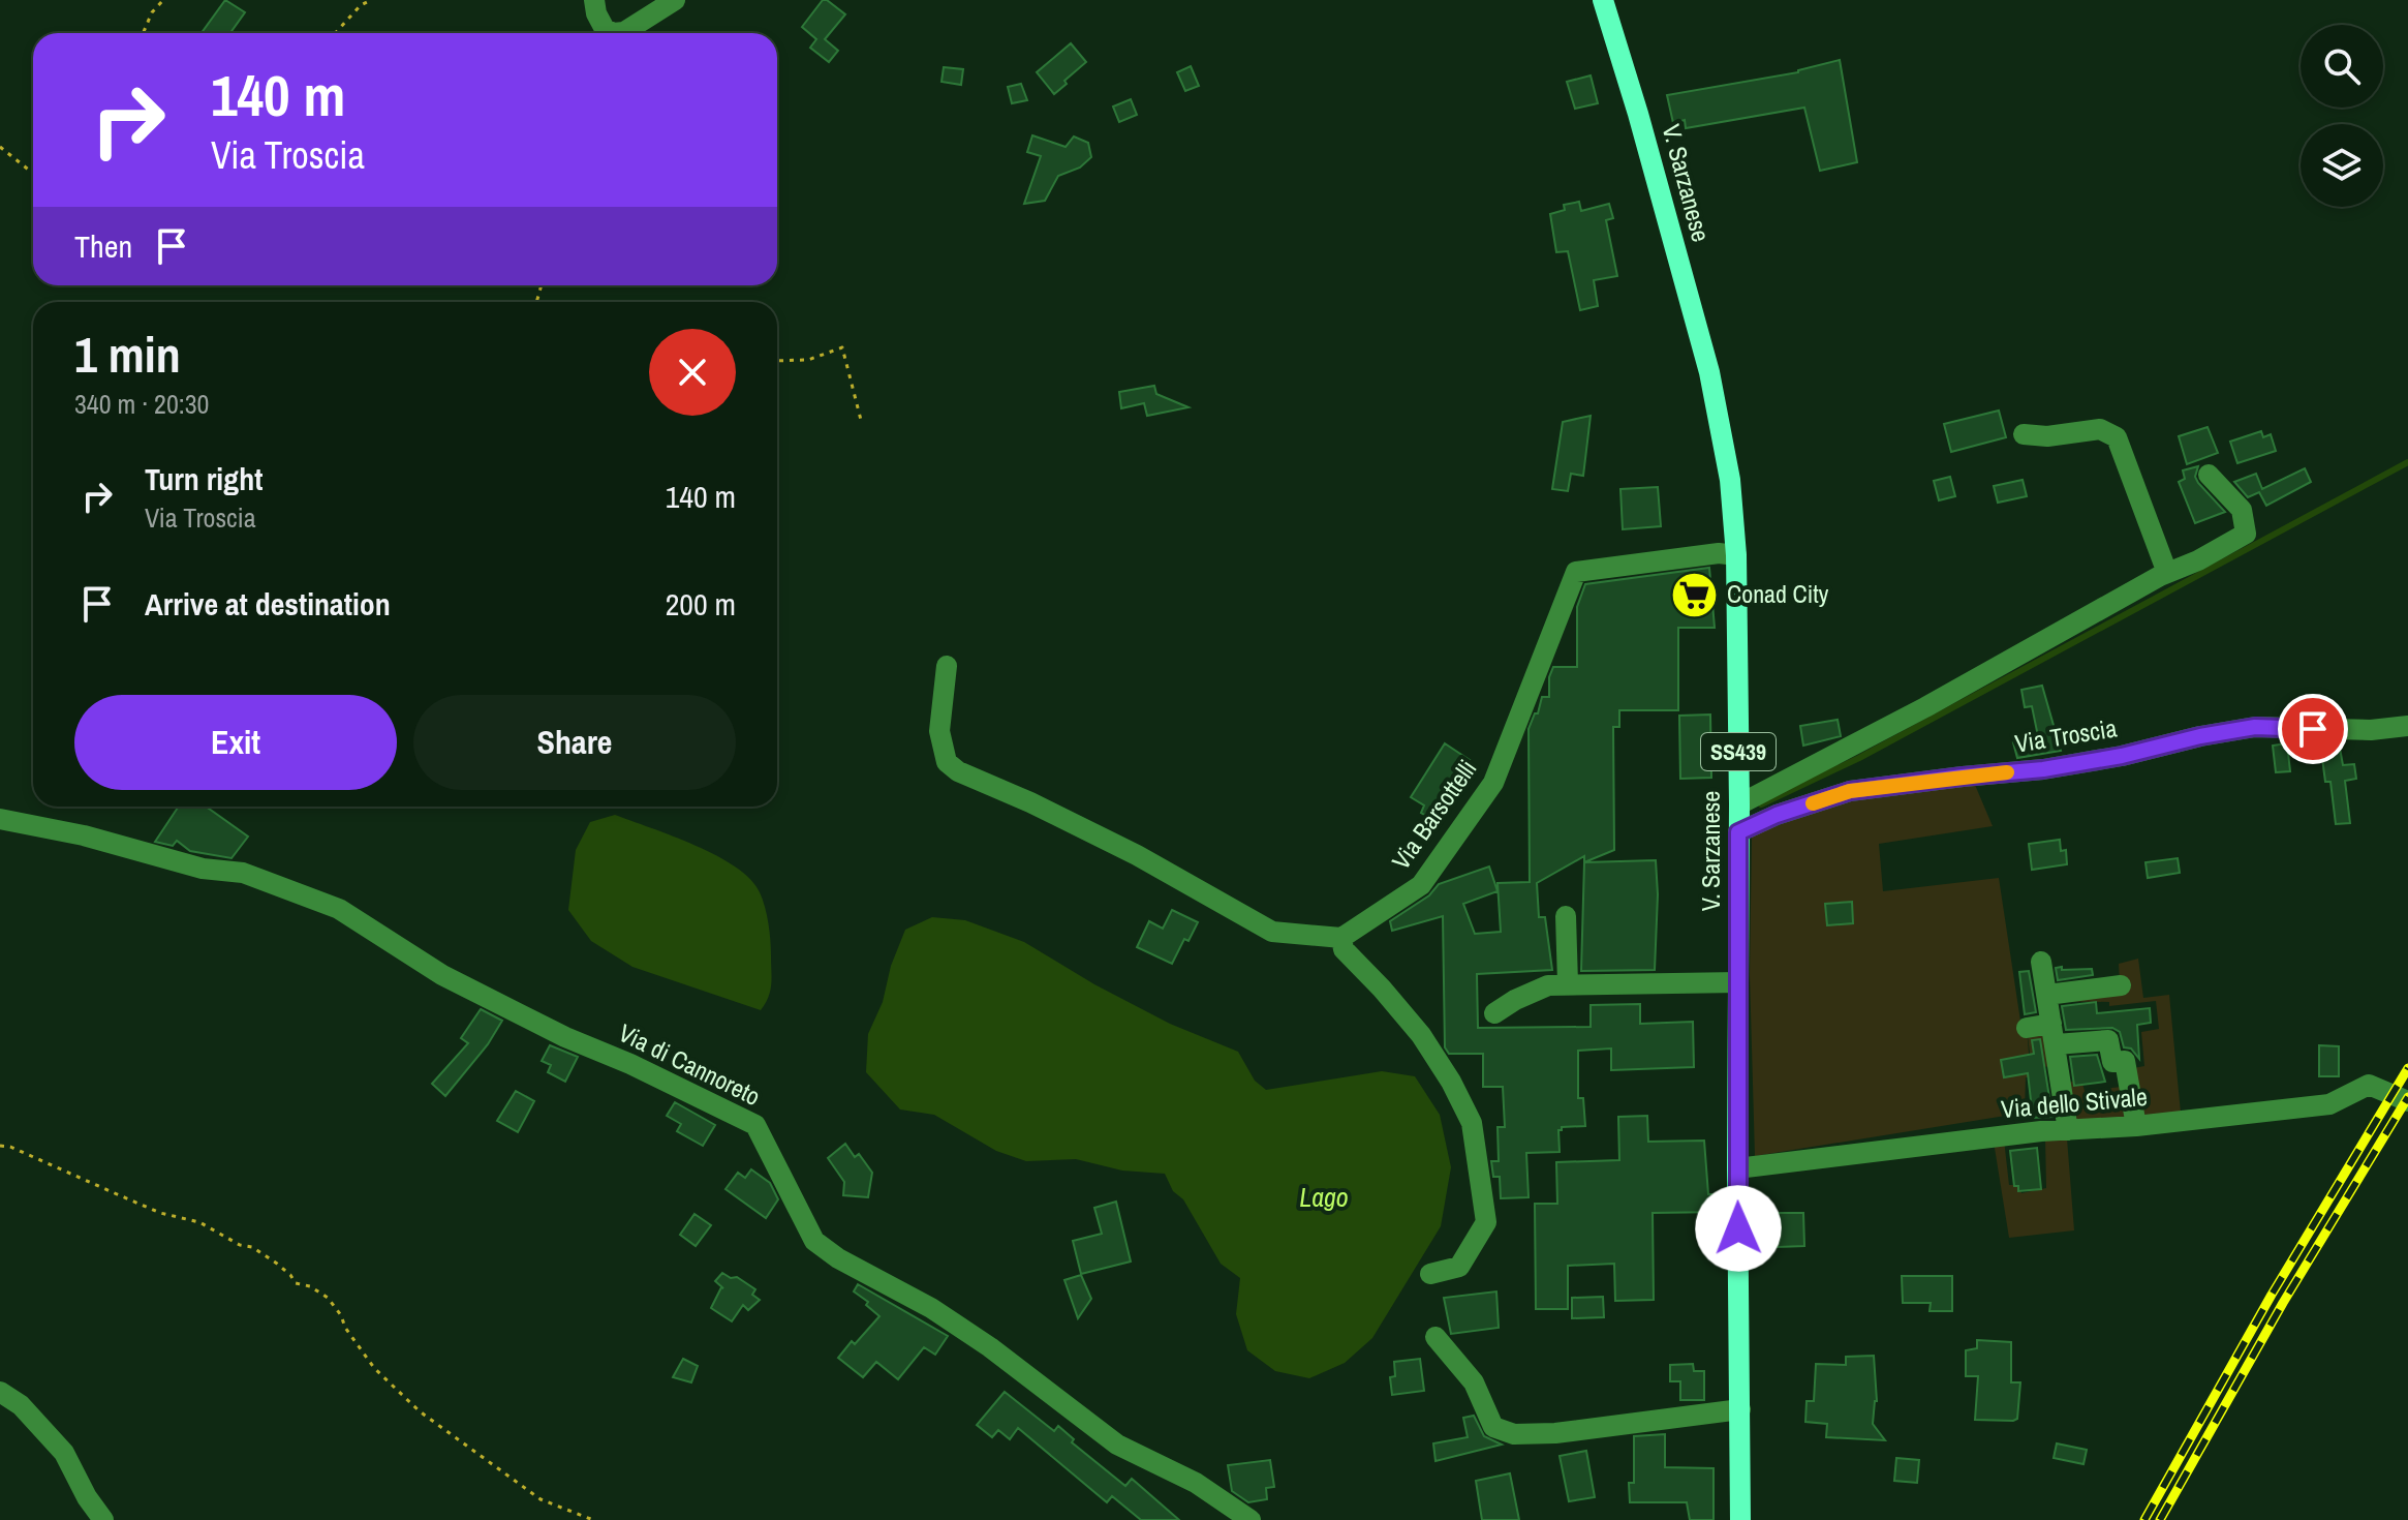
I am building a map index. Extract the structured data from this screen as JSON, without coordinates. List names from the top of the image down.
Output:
{
  "streets": {
    "main road": ["V. Sarzanese", "SS439"],
    "street": [
      "Via Troscia",
      "Via Barsottelli",
      "Via di Cannoreto",
      "Via dello Stivale"
    ]
  },
  "crossings": [
    ["V. Sarzanese", "Via Troscia"],
    ["V. Sarzanese", "Via Barsottelli"],
    ["V. Sarzanese", "Via dello Stivale"]
  ],
  "water": ["Lago"],
  "places": {
    "supermarket": ["Conad City"]
  },
  "page": {
    "turn": ["140 m", "Via Troscia"],
    "then": "Then",
    "heading": ["1 min", "340 m · 20:30"],
    "list": [
      {
        "name": "Turn right",
        "note": "Via Troscia",
        "value": "140 m"
      },
      {
        "name": "Arrive at destination",
        "value": "200 m"
      }
    ],
    "buttons": ["Exit", "Share"]
  }
}
